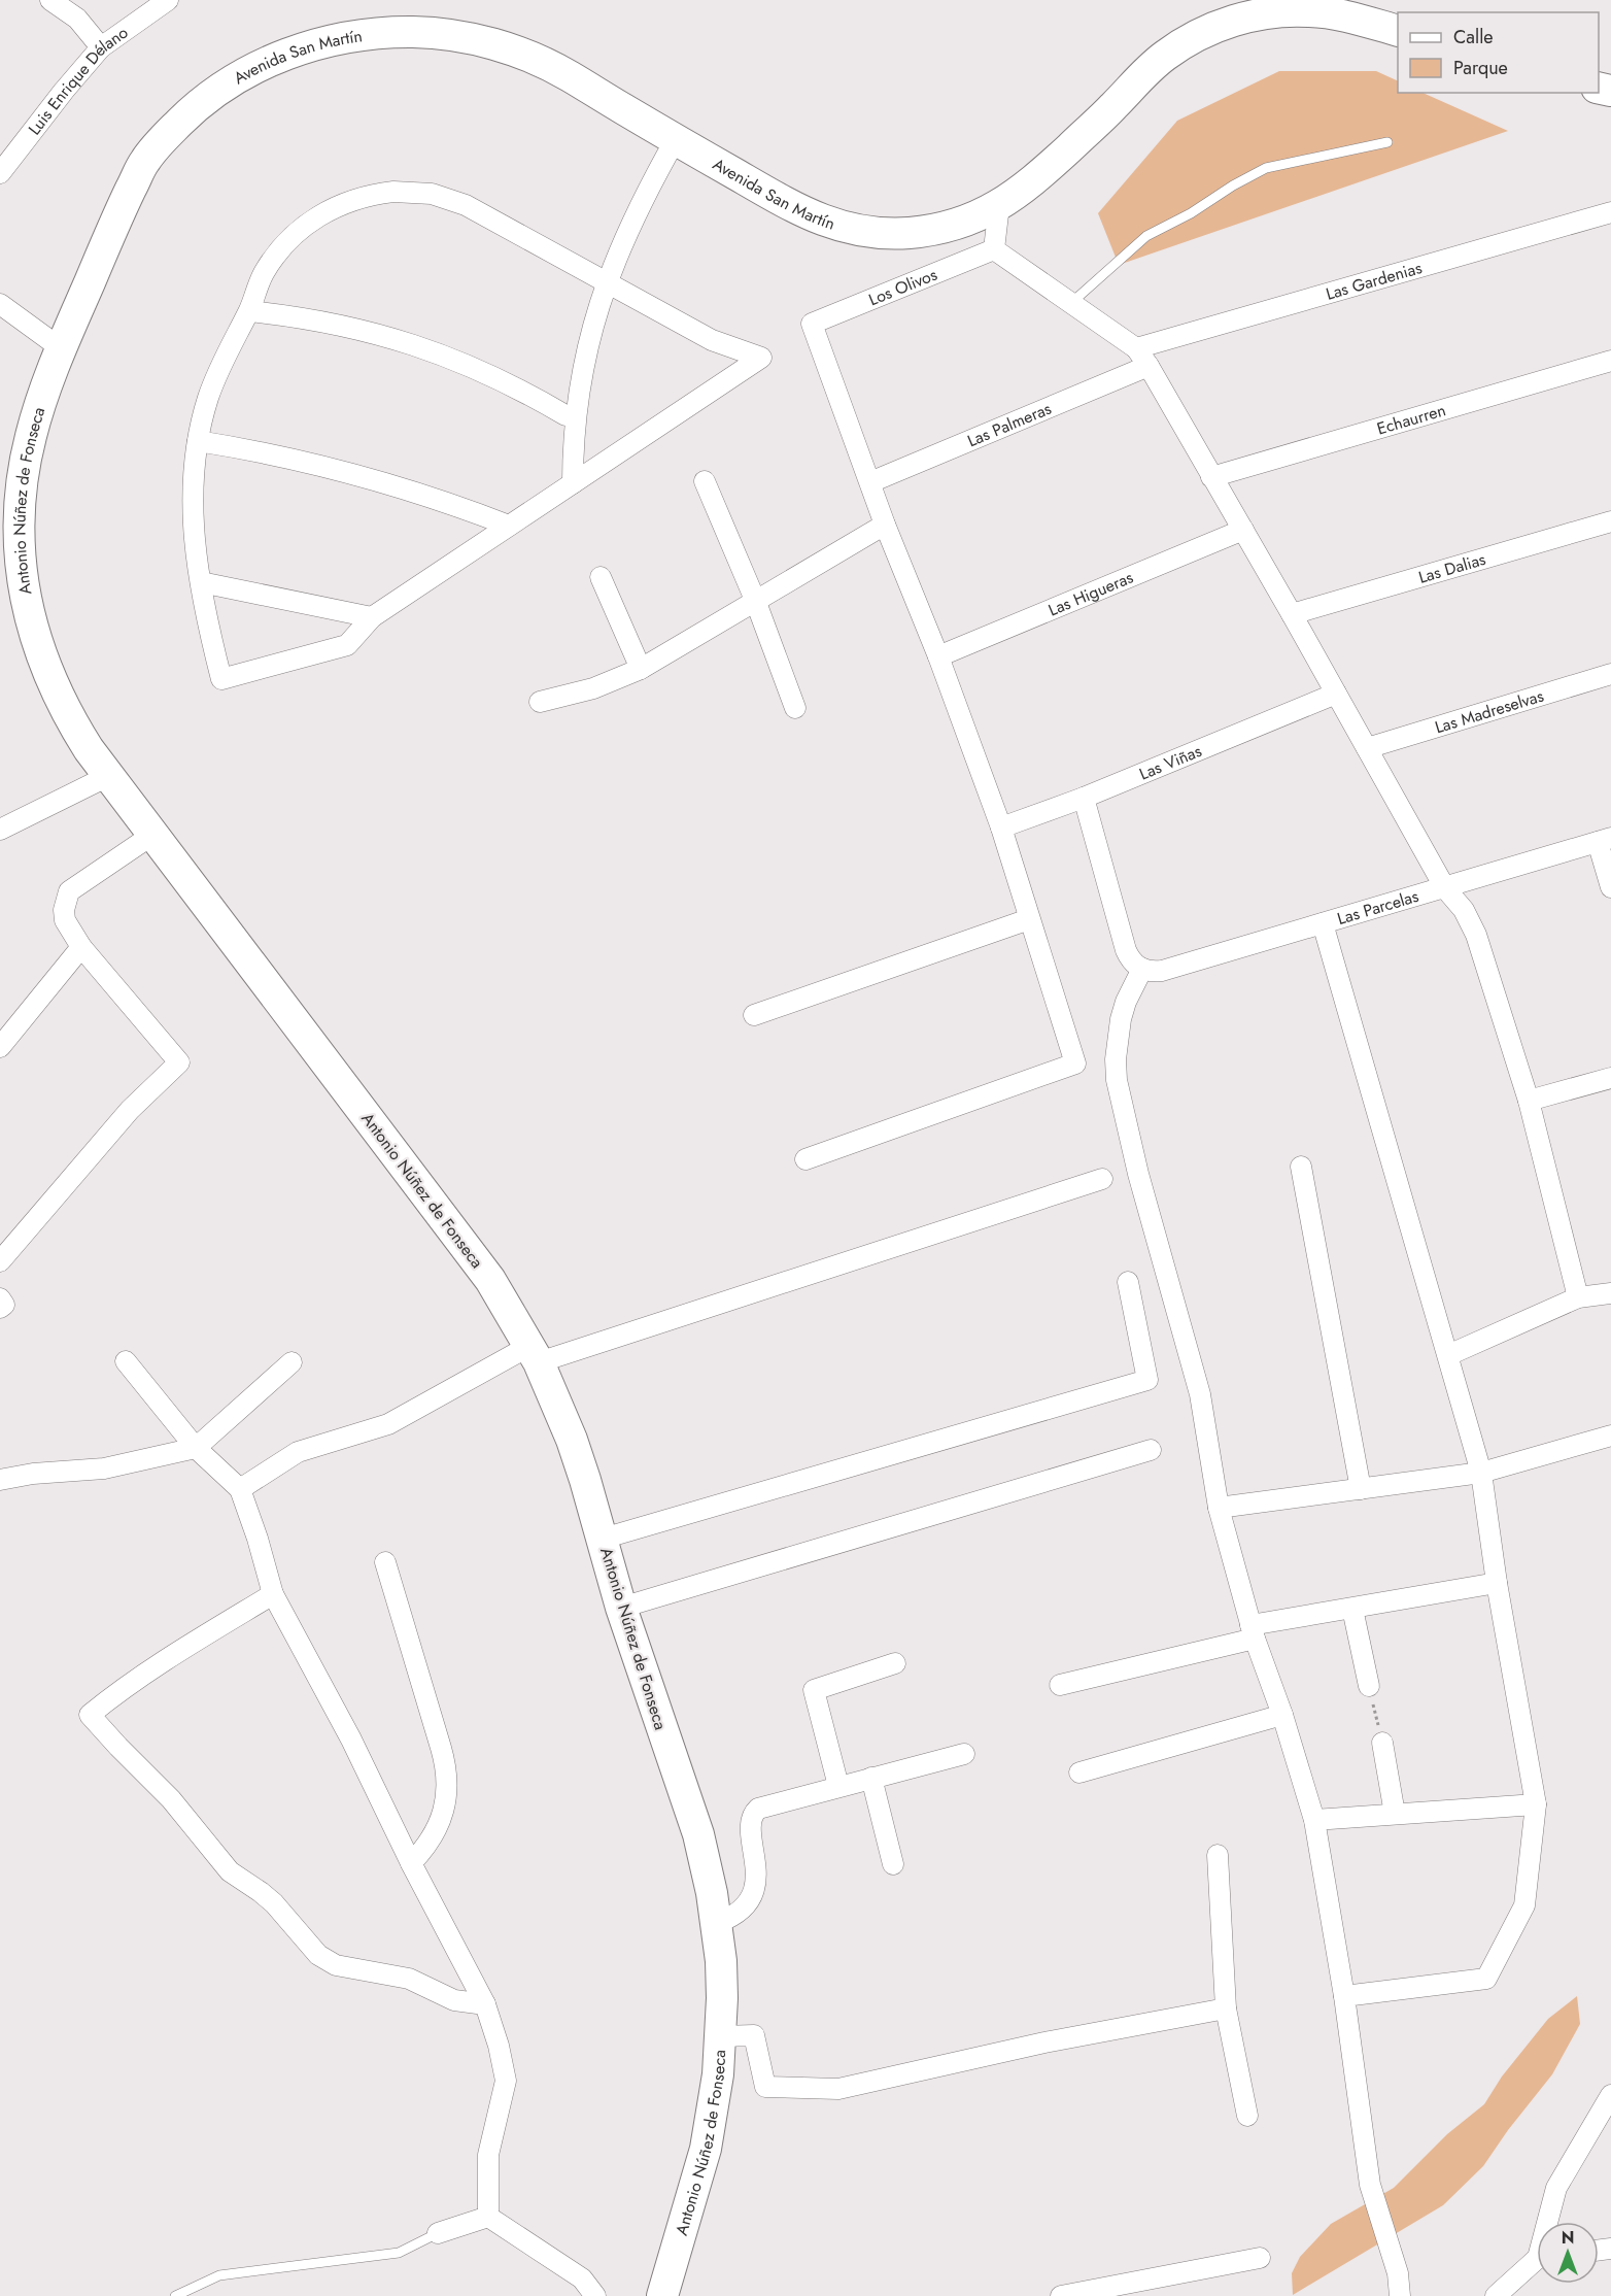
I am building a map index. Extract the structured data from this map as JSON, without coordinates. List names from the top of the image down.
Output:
{
  "streets": {
    "main road": ["Avenida San Martín", "Antonio Núñez de Fonseca"],
    "street": [
      "Luis Enrique Délano",
      "Las Gardenias",
      "Los Olivos",
      "Echaurren",
      "Las Palmeras",
      "Las Dalias",
      "Las Higueras",
      "Las Madreselvas",
      "Las Viñas",
      "Las Parcelas"
    ]
  },
  "crossings": [
    ["Avenida San Martín", "Antonio Núñez de Fonseca"],
    ["Los Olivos", "Las Palmeras"]
  ],
  "legend": ["Calle", "Parque"],
  "north": "top"
}
